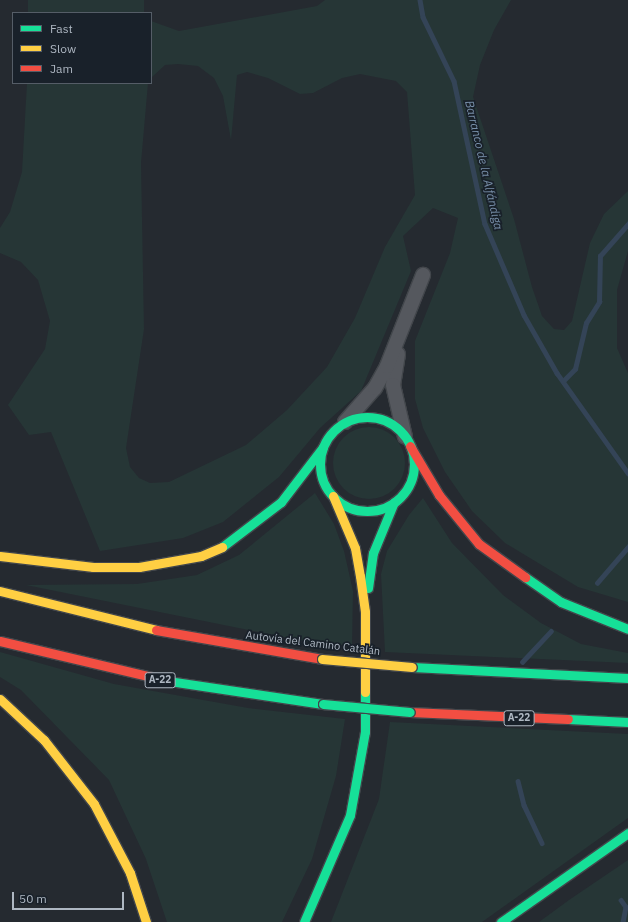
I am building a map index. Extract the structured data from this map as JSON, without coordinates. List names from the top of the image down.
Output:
{
  "streets": {
    "main road": ["Autovía del Camino Catalán", "A-22"]
  },
  "water": ["Barranco de la Alfándiga"],
  "legend": ["Fast", "Slow", "Jam"],
  "scale_bar": "50 m"
}
